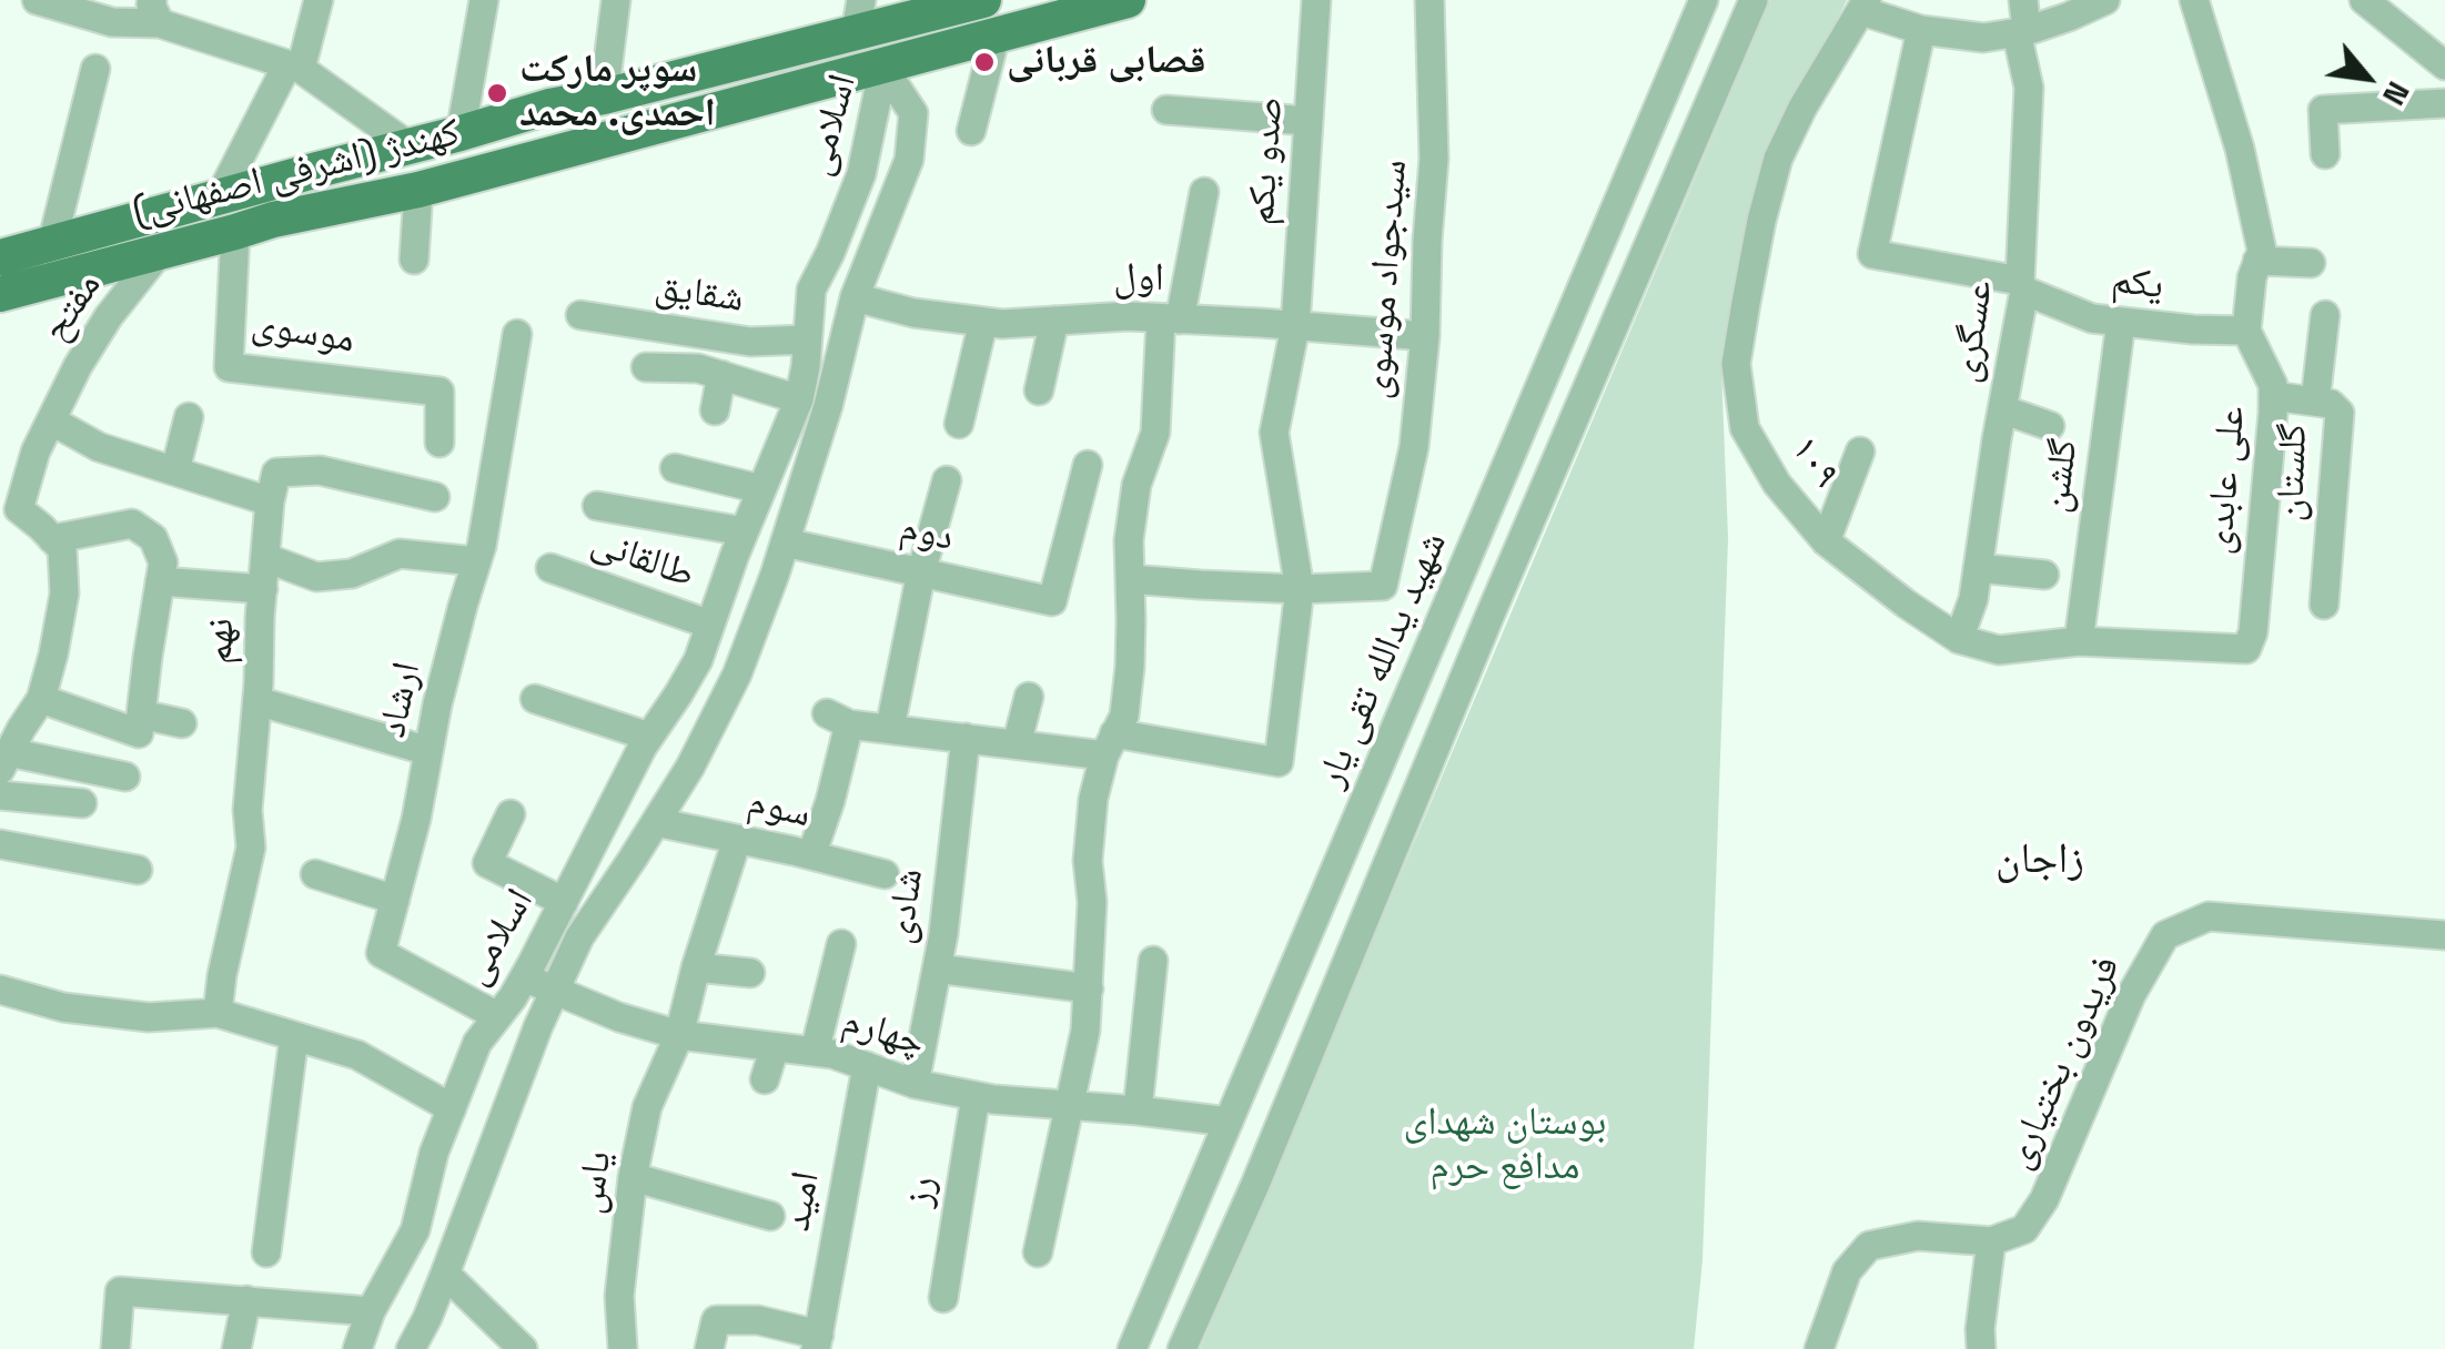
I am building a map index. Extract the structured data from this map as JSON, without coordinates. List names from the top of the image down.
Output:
{
  "streets": {
    "main road": ["کهندژ (اشرفی اصفهانی)"],
    "street": [
      "اسلامی",
      "صدو یکم",
      "اول",
      "سیدجواد موسوی",
      "یکم",
      "شقایق",
      "مفتح",
      "عسگری",
      "موسوی",
      "۱۰۹",
      "گلستان",
      "گلشن",
      "علی عابدی",
      "دوم",
      "طالقانی",
      "نهم",
      "شهید یدالله تقی یار",
      "ارشاد",
      "سوم",
      "شادی",
      "چهارم",
      "فریدون بختیاری",
      "یاس",
      "رز",
      "امید"
    ]
  },
  "crossings": [
    ["اسلامی", "کهندژ (اشرفی اصفهانی)"],
    ["اسلامی", "اول"],
    ["اسلامی", "شقایق"],
    ["اسلامی", "دوم"],
    ["اسلامی", "طالقانی"],
    ["اسلامی", "ارشاد"],
    ["اسلامی", "سوم"],
    ["اسلامی", "چهارم"],
    ["صدو یکم", "اول"],
    ["صدو یکم", "سیدجواد موسوی"],
    ["کهندژ (اشرفی اصفهانی)", "مفتح"],
    ["کهندژ (اشرفی اصفهانی)", "موسوی"],
    ["اول", "سیدجواد موسوی"],
    ["یکم", "عسگری"],
    ["یکم", "گلشن"],
    ["یکم", "علی عابدی"],
    ["عسگری", "۱۰۹"],
    ["۱۰۹", "گلشن"],
    ["۱۰۹", "علی عابدی"],
    ["گلستان", "علی عابدی"],
    ["شهید یدالله تقی یار", "چهارم"],
    ["سوم", "یاس"],
    ["شادی", "چهارم"],
    ["چهارم", "یاس"],
    ["چهارم", "رز"],
    ["چهارم", "امید"]
  ],
  "districts": ["زاجان"],
  "parks": ["بوستان شهدای مدافع حرم"],
  "places": ["قصابی قربانی", "سوپر مارکت احمدی. محمد"],
  "north": "bottom right"
}
